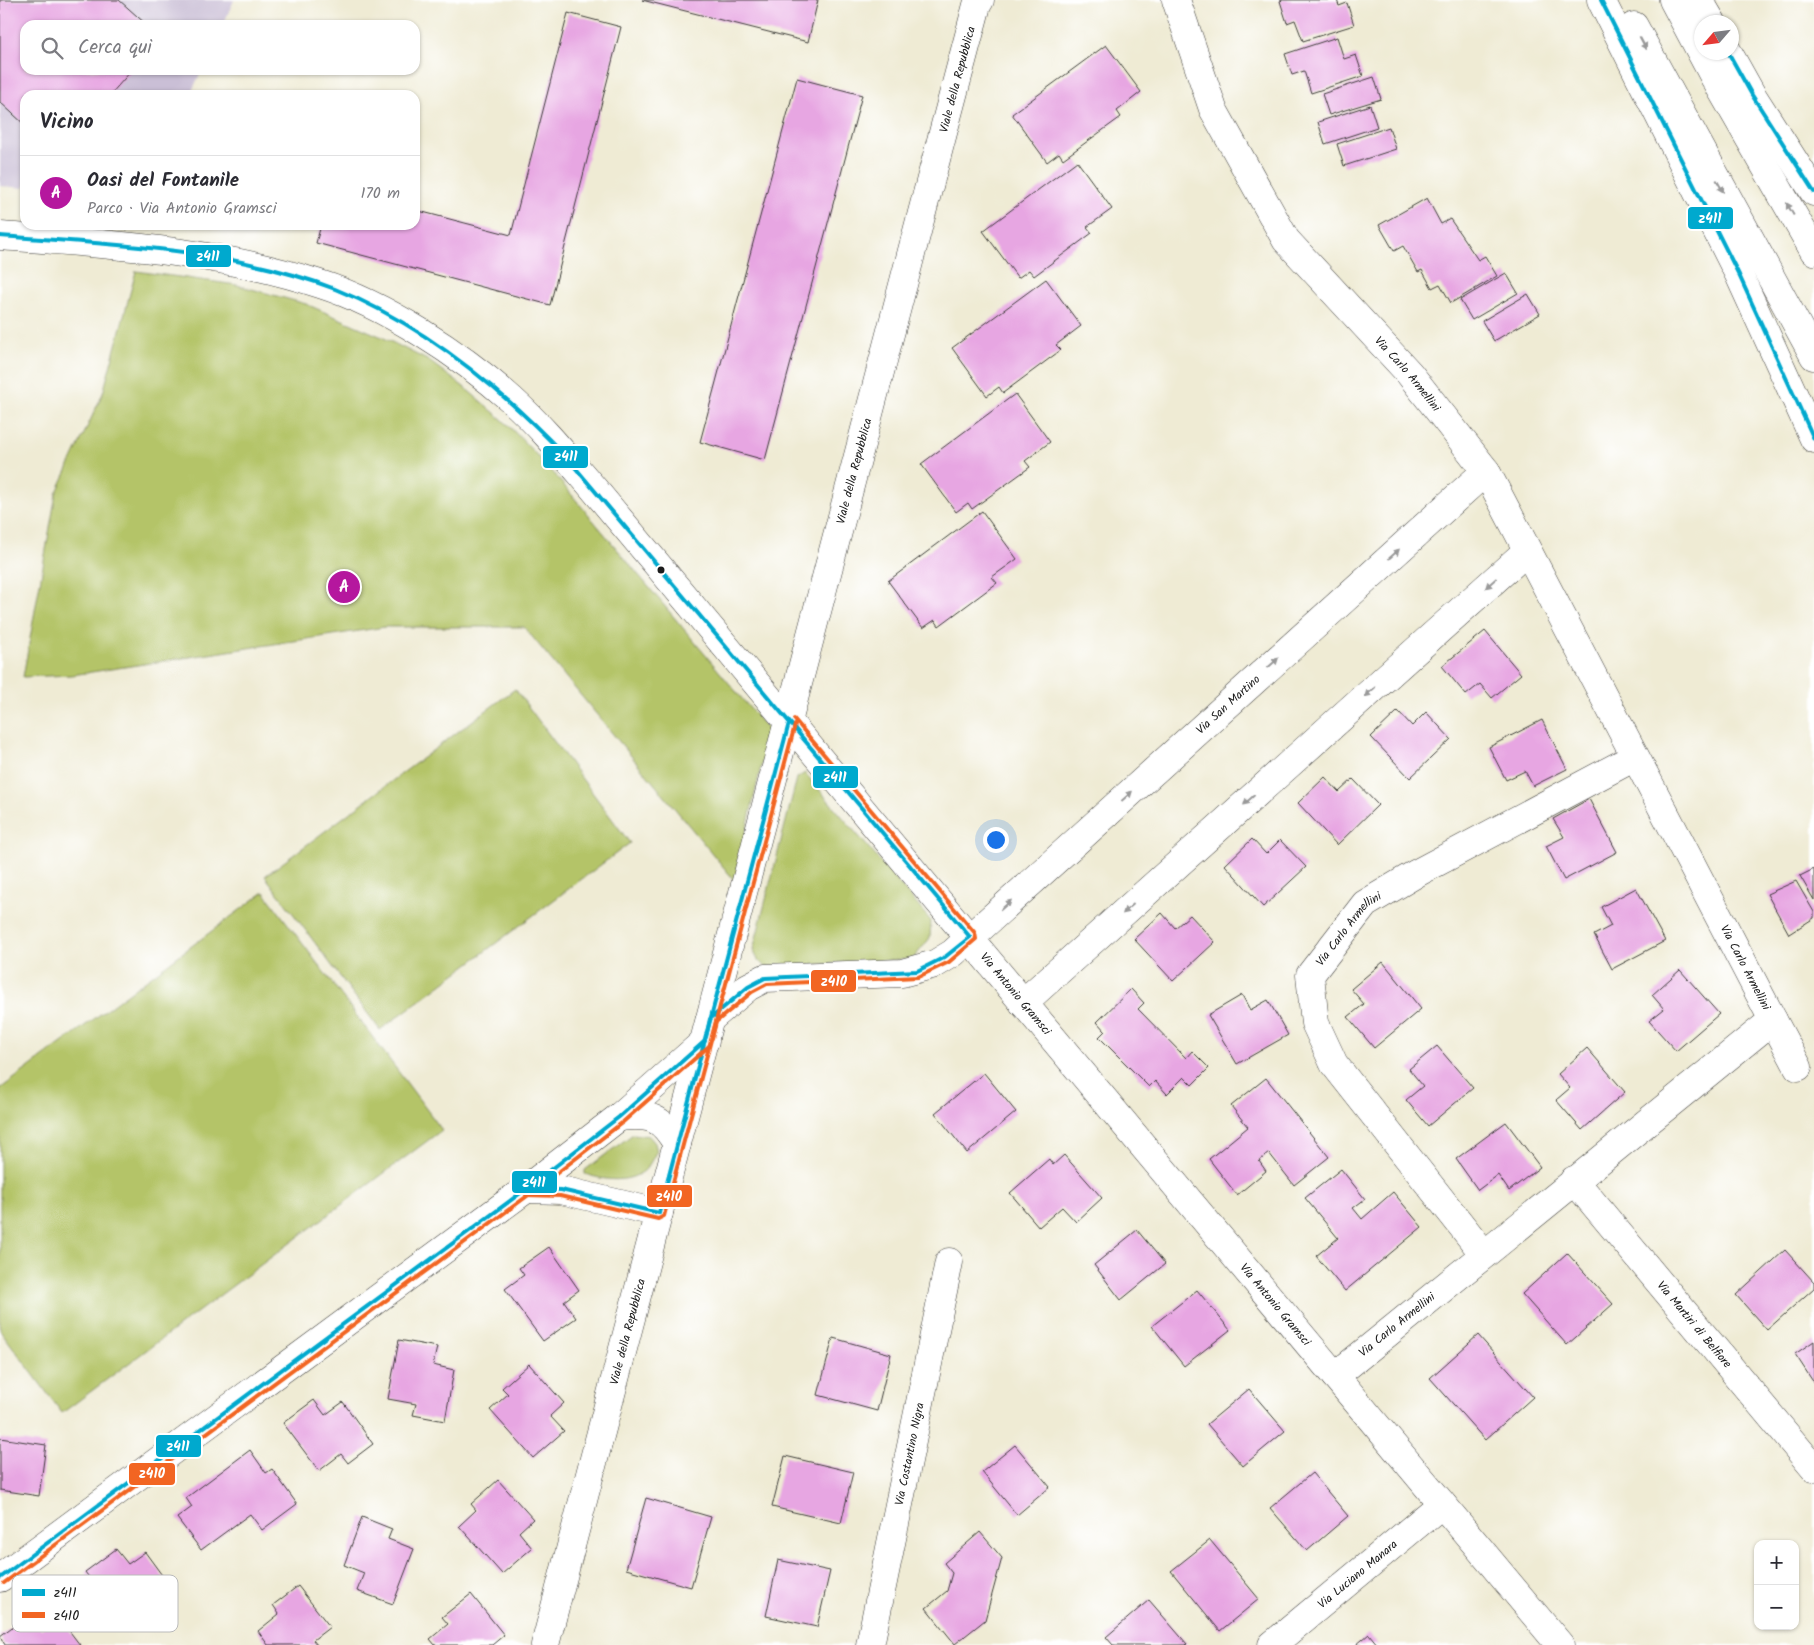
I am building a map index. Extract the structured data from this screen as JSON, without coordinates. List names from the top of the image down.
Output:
{
  "streets": {
    "main road": [
      "Viale della Repubblica",
      "Via Carlo Armellini",
      "Via San Martino",
      "Via Antonio Gramsci",
      "Via Martiri di Belfiore",
      "Via Costantino Nigra",
      "Via Luciano Manara"
    ]
  },
  "crossings": [
    ["Viale della Repubblica", "Via Antonio Gramsci"],
    ["Via Carlo Armellini", "Via San Martino"],
    ["Via Carlo Armellini", "Via Antonio Gramsci"],
    ["Via Carlo Armellini", "Via Martiri di Belfiore"],
    ["Via San Martino", "Via Antonio Gramsci"],
    ["Via Antonio Gramsci", "Via Luciano Manara"]
  ],
  "lines": ["transit line z411", "transit line z410"],
  "legend": ["z411", "z410"],
  "north": "bottom left",
  "page": {
    "search": "Cerca qui",
    "heading": "Vicino",
    "list": [
      {
        "mark": "A",
        "name": "Oasi del Fontanile",
        "note": "Parco · Via Antonio Gramsci",
        "value": "170 m"
      }
    ],
    "pins": "A",
    "map_buttons": ["+", "−"]
  }
}
